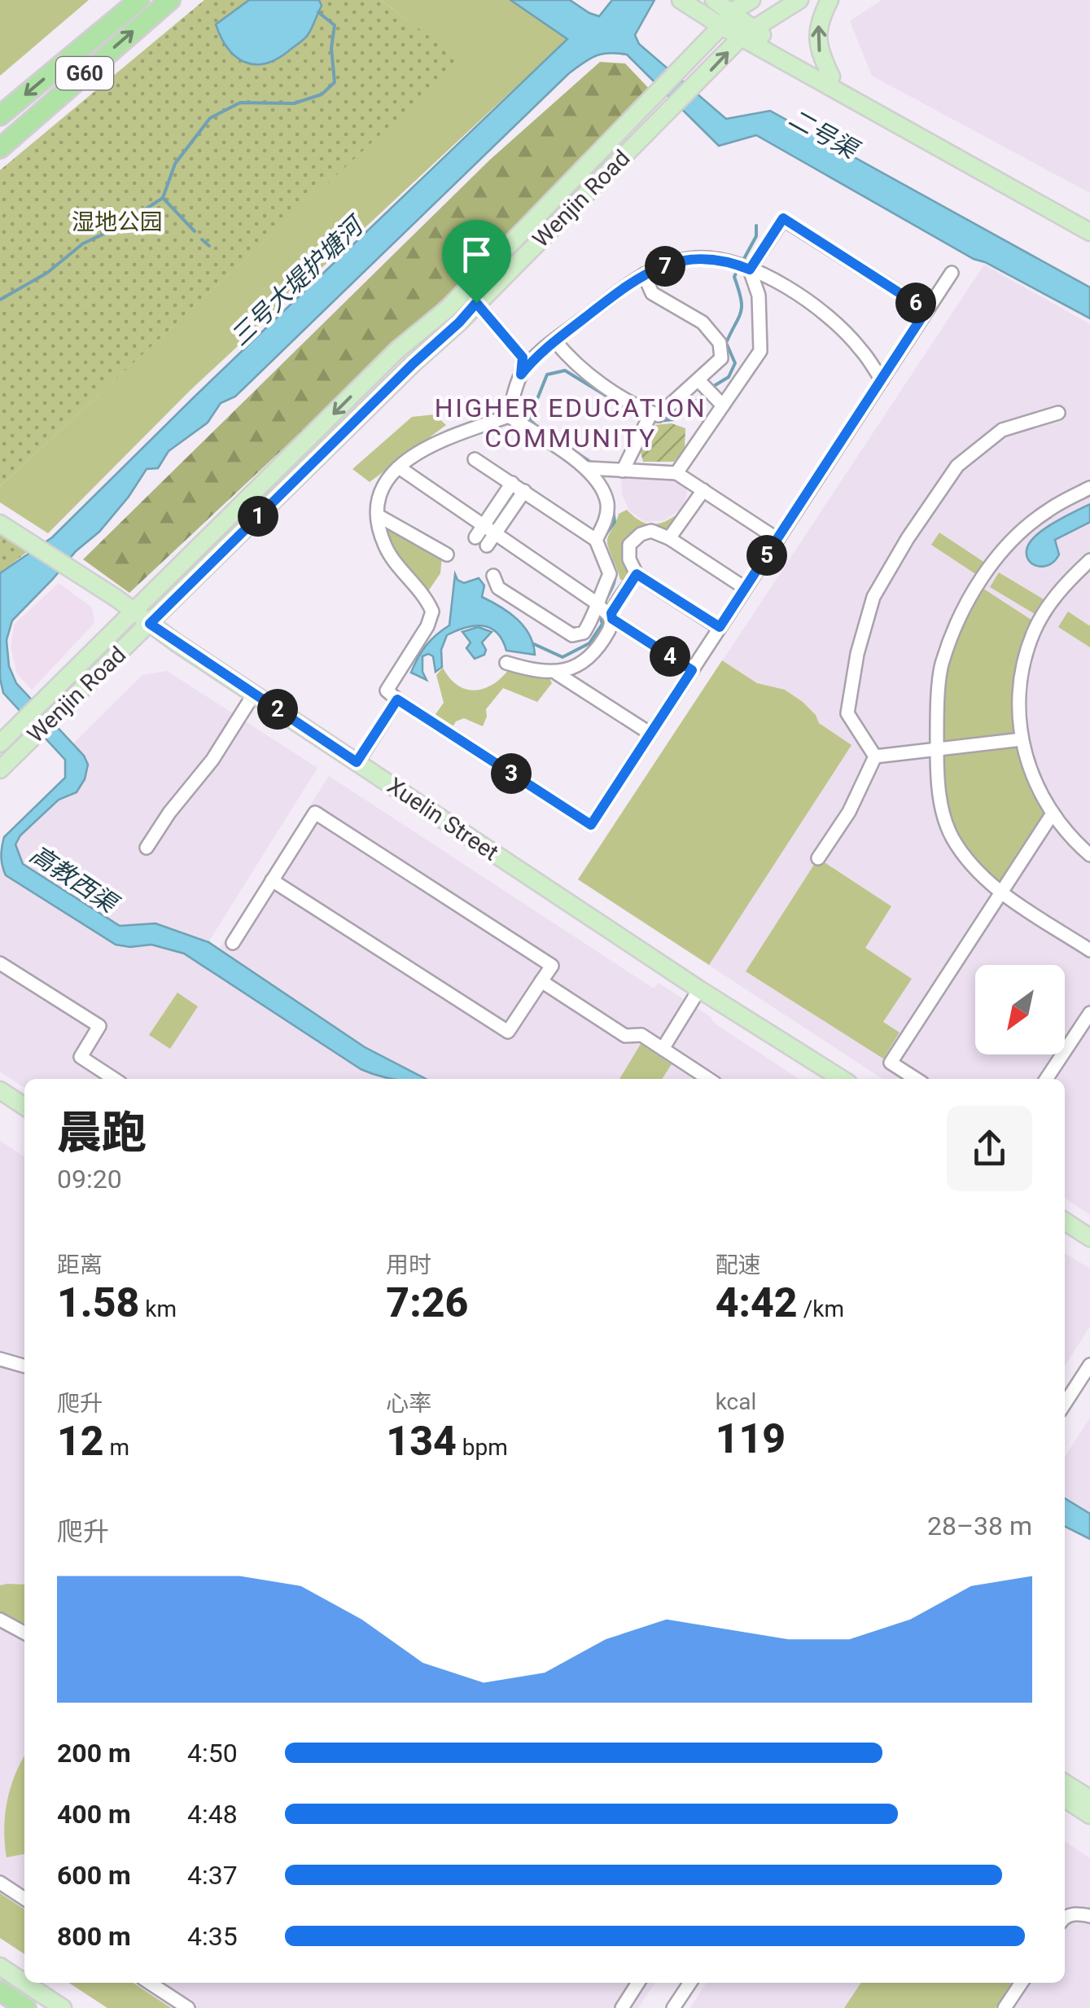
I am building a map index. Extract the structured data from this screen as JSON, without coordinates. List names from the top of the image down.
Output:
{
  "streets": {
    "highway": ["G60"],
    "main road": ["Wenjin Road", "Xuelin Street"]
  },
  "crossings": [
    ["Wenjin Road", "Xuelin Street"]
  ],
  "districts": ["HIGHER EDUCATION COMMUNITY"],
  "water": ["二号渠", "三号大堤护塘河", "高教西渠"],
  "parks": ["湿地公园"],
  "north": "bottom left",
  "page": {
    "pins": [
      "7",
      "6",
      "1",
      "5",
      "4",
      "2",
      "3"
    ],
    "heading": ["晨跑", "09:20"],
    "stats": [
      ["距离", "1.58 km"],
      ["用时", "7:26"],
      ["配速", "4:42 /km"],
      ["爬升", "12 m"],
      ["心率", "134 bpm"],
      ["kcal", "119"]
    ],
    "chart": ["爬升", "28–38 m"],
    "list": [
      {
        "name": "200 m",
        "note": "4:50"
      },
      {
        "name": "400 m",
        "note": "4:48"
      },
      {
        "name": "600 m",
        "note": "4:37"
      },
      {
        "name": "800 m",
        "note": "4:35"
      }
    ]
  }
}
